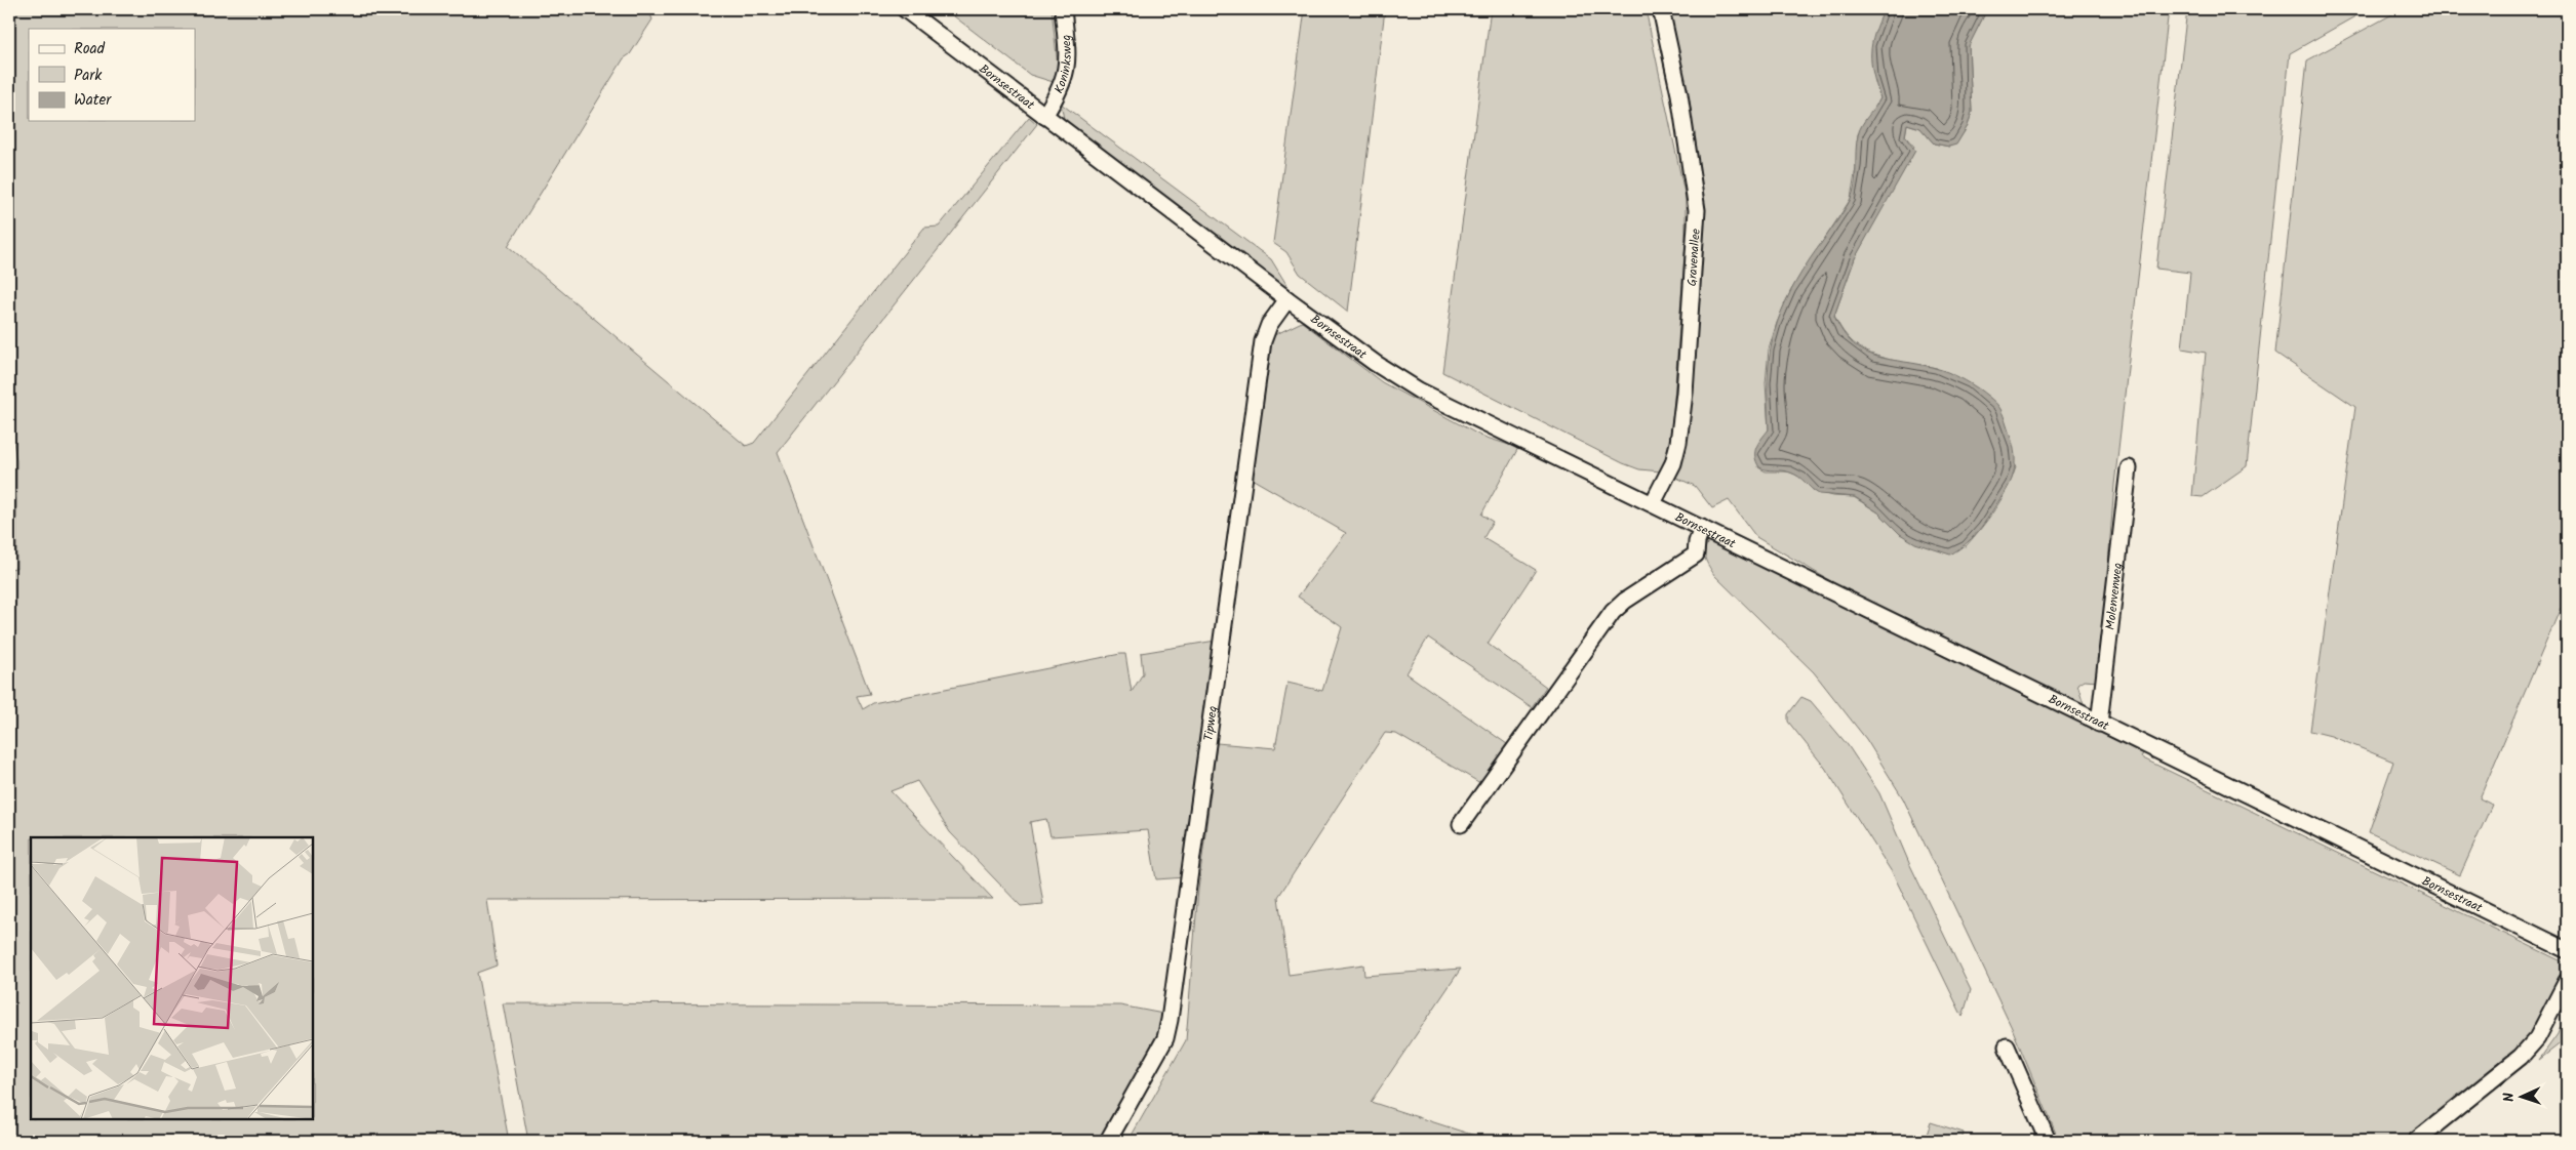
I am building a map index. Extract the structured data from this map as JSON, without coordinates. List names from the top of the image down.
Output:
{
  "streets": {
    "street": [
      "Koninksweg",
      "Bornsestraat",
      "Gravenallee",
      "Molenvenweg",
      "Tipweg"
    ]
  },
  "crossings": [
    ["Koninksweg", "Bornsestraat"],
    ["Bornsestraat", "Gravenallee"],
    ["Bornsestraat", "Molenvenweg"],
    ["Bornsestraat", "Tipweg"]
  ],
  "legend": ["Road", "Park", "Water"],
  "north": "left"
}
